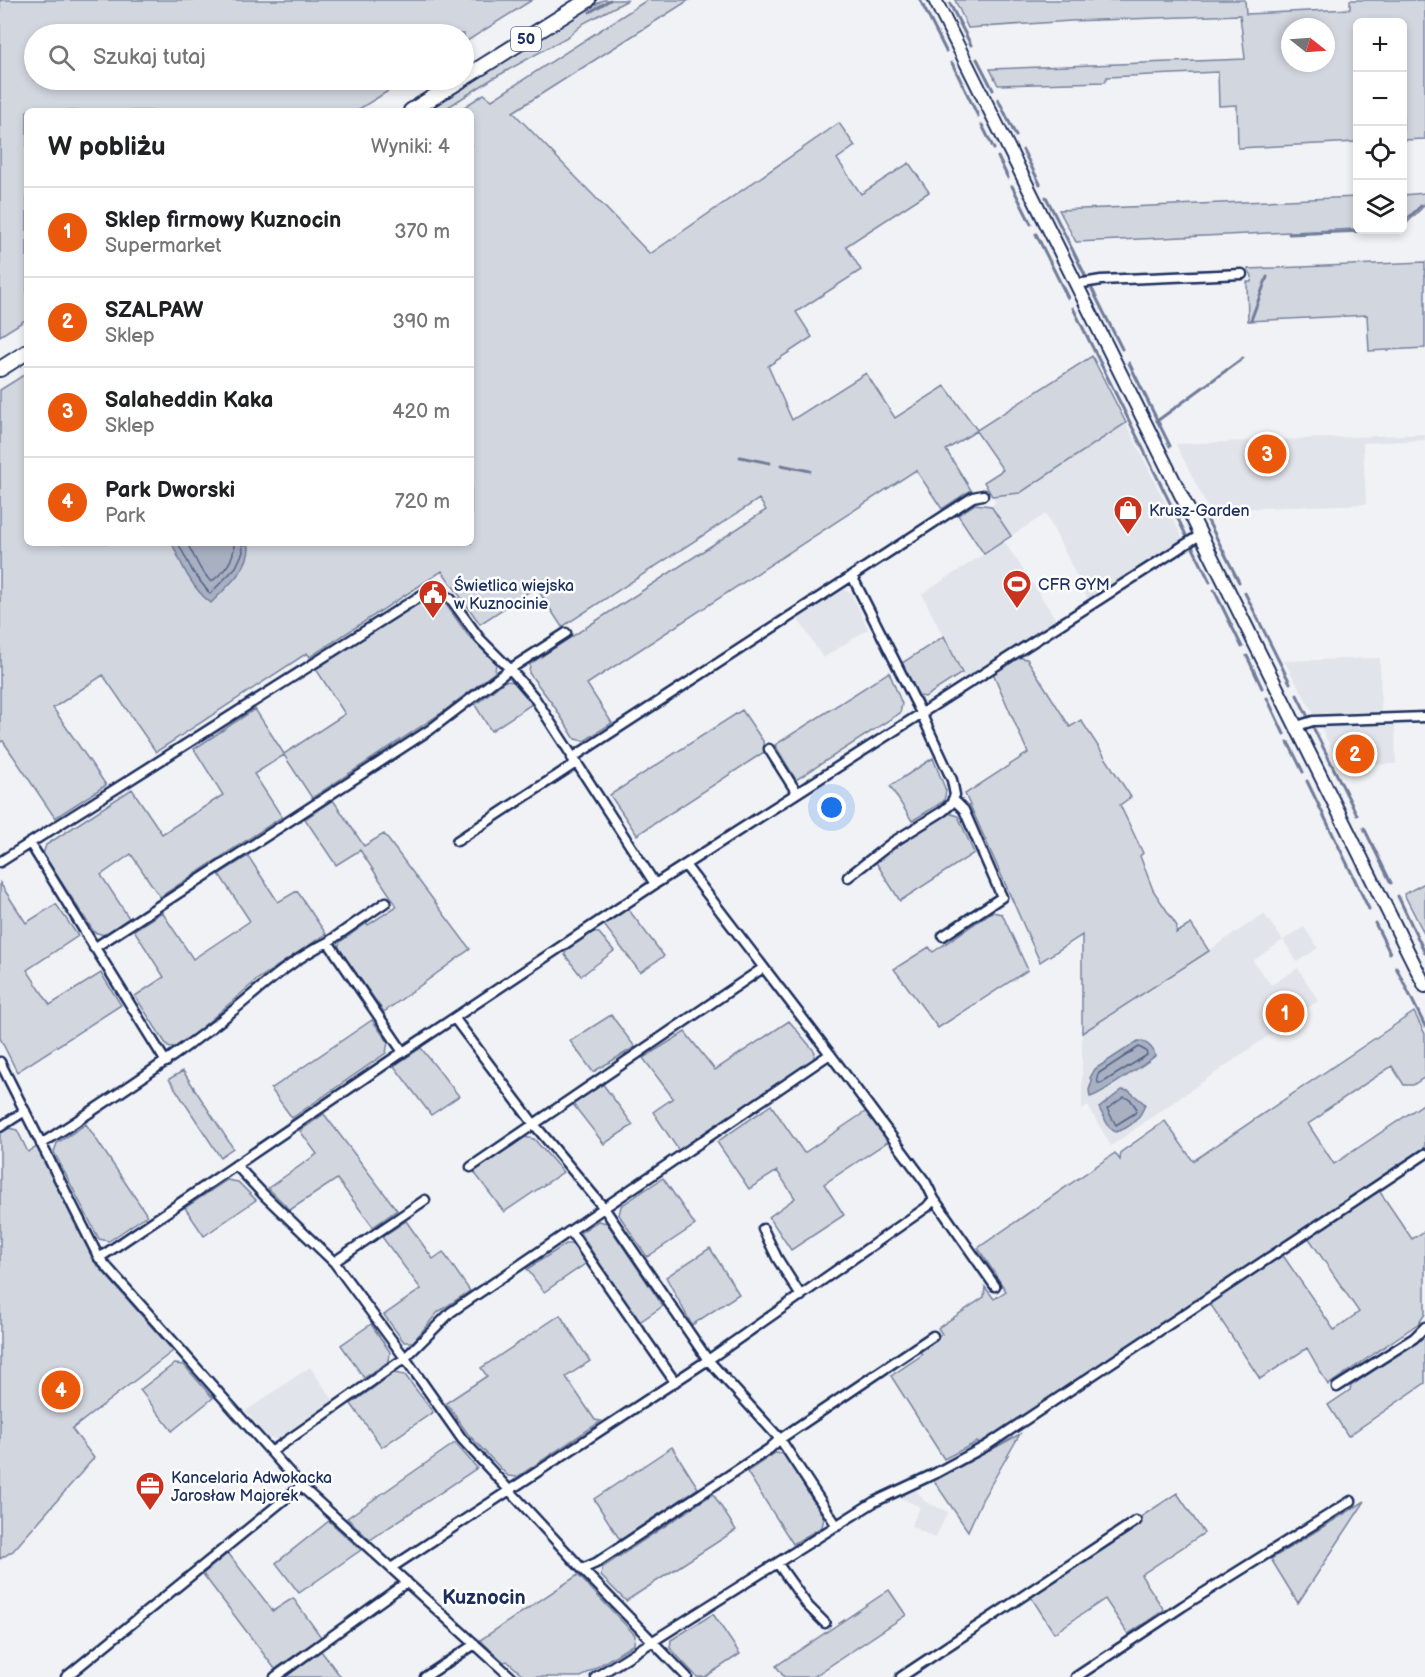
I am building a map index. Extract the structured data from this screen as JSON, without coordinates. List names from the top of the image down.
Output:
{
  "streets": {
    "main road": ["50"]
  },
  "districts": ["Kuznocin"],
  "places": {
    "shop": ["Krusz-Garden"],
    "sports": ["CFR GYM"],
    "public building": ["Świetlica wiejska w Kuznocinie"],
    "office": ["Kancelaria Adwokacka Jarosław Majorek"]
  },
  "north": "right",
  "page": {
    "map_buttons": ["+", "−"],
    "search": "Szukaj tutaj",
    "heading": ["W pobliżu", "Wyniki: 4"],
    "list": [
      {
        "mark": "1",
        "name": "Sklep firmowy Kuznocin",
        "note": "Supermarket",
        "value": "370 m"
      },
      {
        "mark": "2",
        "name": "SZALPAW",
        "note": "Sklep",
        "value": "390 m"
      },
      {
        "mark": "3",
        "name": "Salaheddin Kaka",
        "note": "Sklep",
        "value": "420 m"
      },
      {
        "mark": "4",
        "name": "Park Dworski",
        "note": "Park",
        "value": "720 m"
      }
    ],
    "pins": [
      "3",
      "2",
      "1",
      "4"
    ]
  }
}
